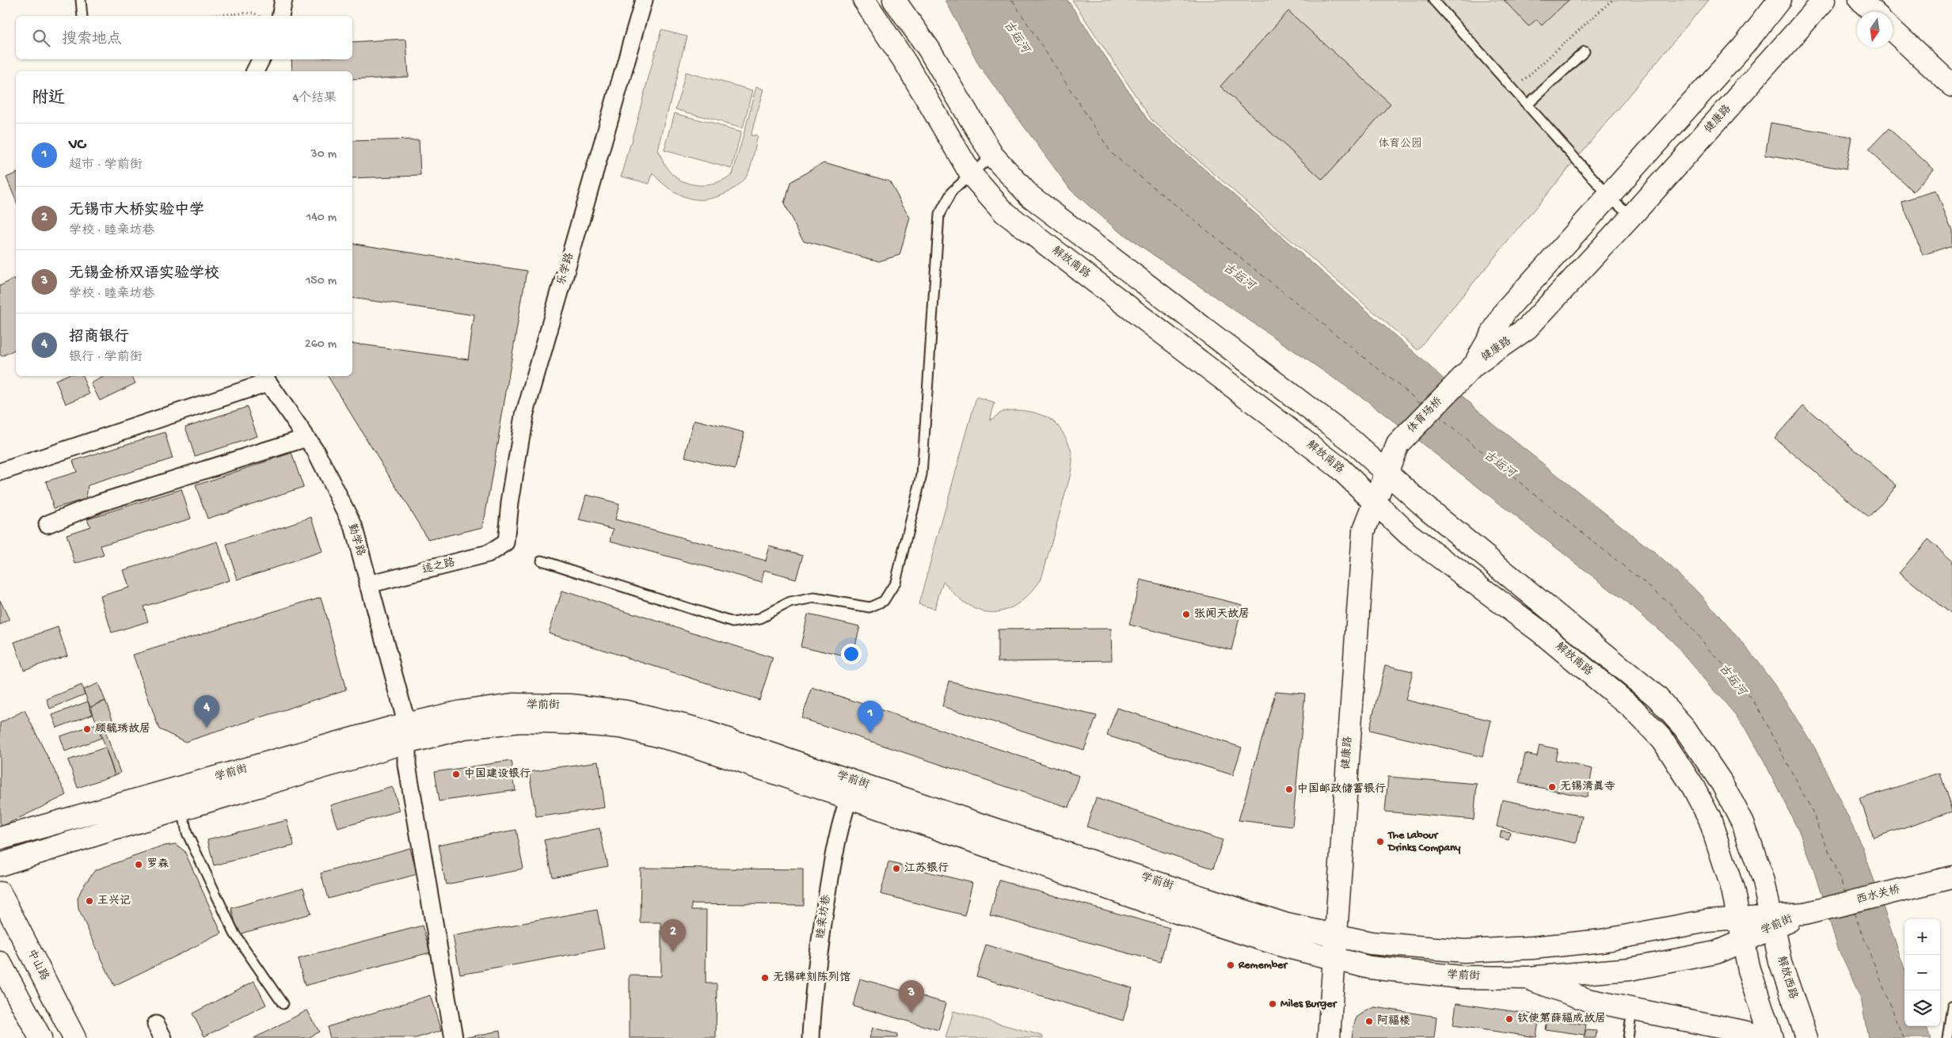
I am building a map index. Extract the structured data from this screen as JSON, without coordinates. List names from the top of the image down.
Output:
{
  "streets": {
    "main road": [
      "健康路",
      "解放南路",
      "体育场桥",
      "学前街",
      "西水关桥",
      "中山路",
      "解放西路"
    ],
    "street": [
      "乐学路",
      "勤学路",
      "述之路",
      "睦亲坊巷"
    ]
  },
  "crossings": [
    ["健康路", "解放南路"],
    ["健康路", "体育场桥"],
    ["健康路", "学前街"],
    ["解放南路", "学前街"],
    ["乐学路", "述之路"],
    ["勤学路", "述之路"],
    ["勤学路", "学前街"],
    ["学前街", "西水关桥"],
    ["学前街", "睦亲坊巷"],
    ["学前街", "解放西路"]
  ],
  "water": ["古运河"],
  "parks": ["体育公园"],
  "places": [
    "张闻天故居",
    "顾毓琇故居",
    "中国建设银行",
    "无锡清真寺",
    "中国邮政储蓄银行",
    "The Labour Drinks Company",
    "罗森",
    "江苏银行",
    "王兴记",
    "Remember",
    "无锡碑刻陈列馆",
    "Miles Burger",
    "钦使第薛福成故居",
    "阿福楼"
  ],
  "north": "bottom",
  "page": {
    "search": "搜索地点",
    "heading": ["附近", "4个结果"],
    "list": [
      {
        "mark": "1",
        "name": "VC",
        "note": "超市 · 学前街",
        "value": "30 m"
      },
      {
        "mark": "2",
        "name": "无锡市大桥实验中学",
        "note": "学校 · 睦亲坊巷",
        "value": "140 m"
      },
      {
        "mark": "3",
        "name": "无锡金桥双语实验学校",
        "note": "学校 · 睦亲坊巷",
        "value": "150 m"
      },
      {
        "mark": "4",
        "name": "招商银行",
        "note": "银行 · 学前街",
        "value": "260 m"
      }
    ],
    "pins": [
      "4",
      "1",
      "2",
      "3"
    ],
    "map_buttons": ["+", "−"]
  }
}
